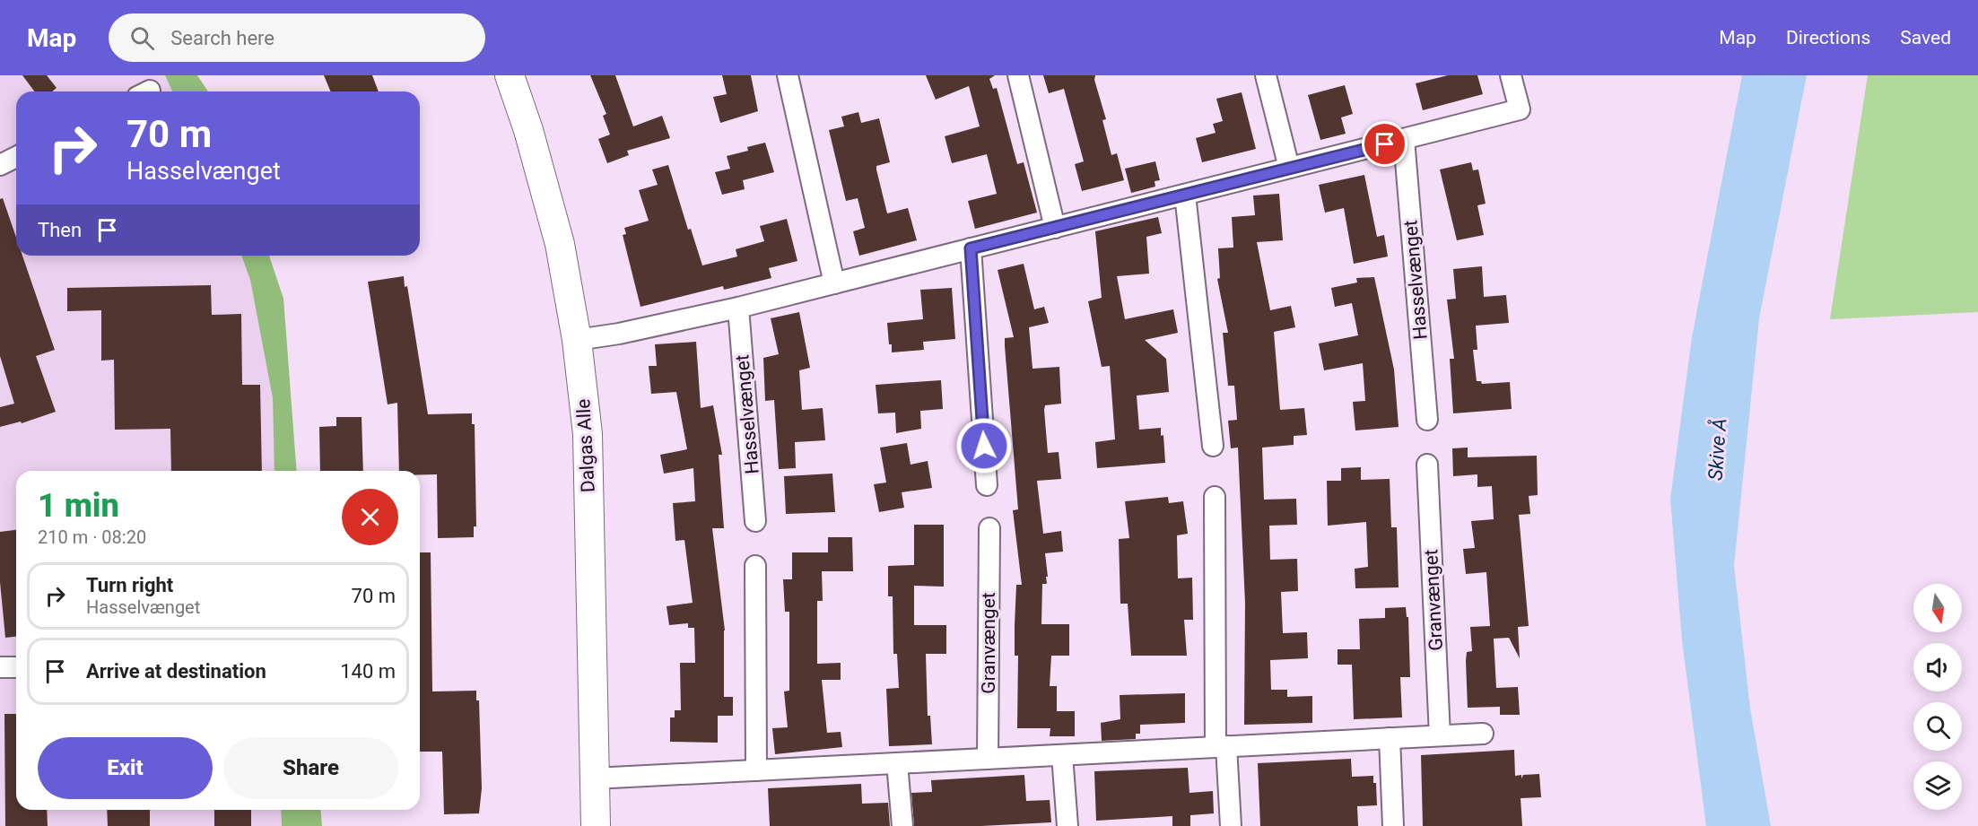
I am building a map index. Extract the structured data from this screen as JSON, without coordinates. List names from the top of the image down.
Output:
{
  "streets": {
    "street": ["Hasselvænget", "Dalgas Alle", "Granvænget"]
  },
  "water": ["Skive Å"],
  "north": "bottom",
  "page": {
    "header": "Map",
    "search": "Search here",
    "nav": ["Map", "Directions", "Saved"],
    "turn": ["70 m", "Hasselvænget"],
    "then": "Then",
    "heading": ["1 min", "210 m · 08:20"],
    "list": [
      {
        "name": "Turn right",
        "note": "Hasselvænget",
        "value": "70 m"
      },
      {
        "name": "Arrive at destination",
        "value": "140 m"
      }
    ],
    "buttons": ["Exit", "Share"]
  }
}
